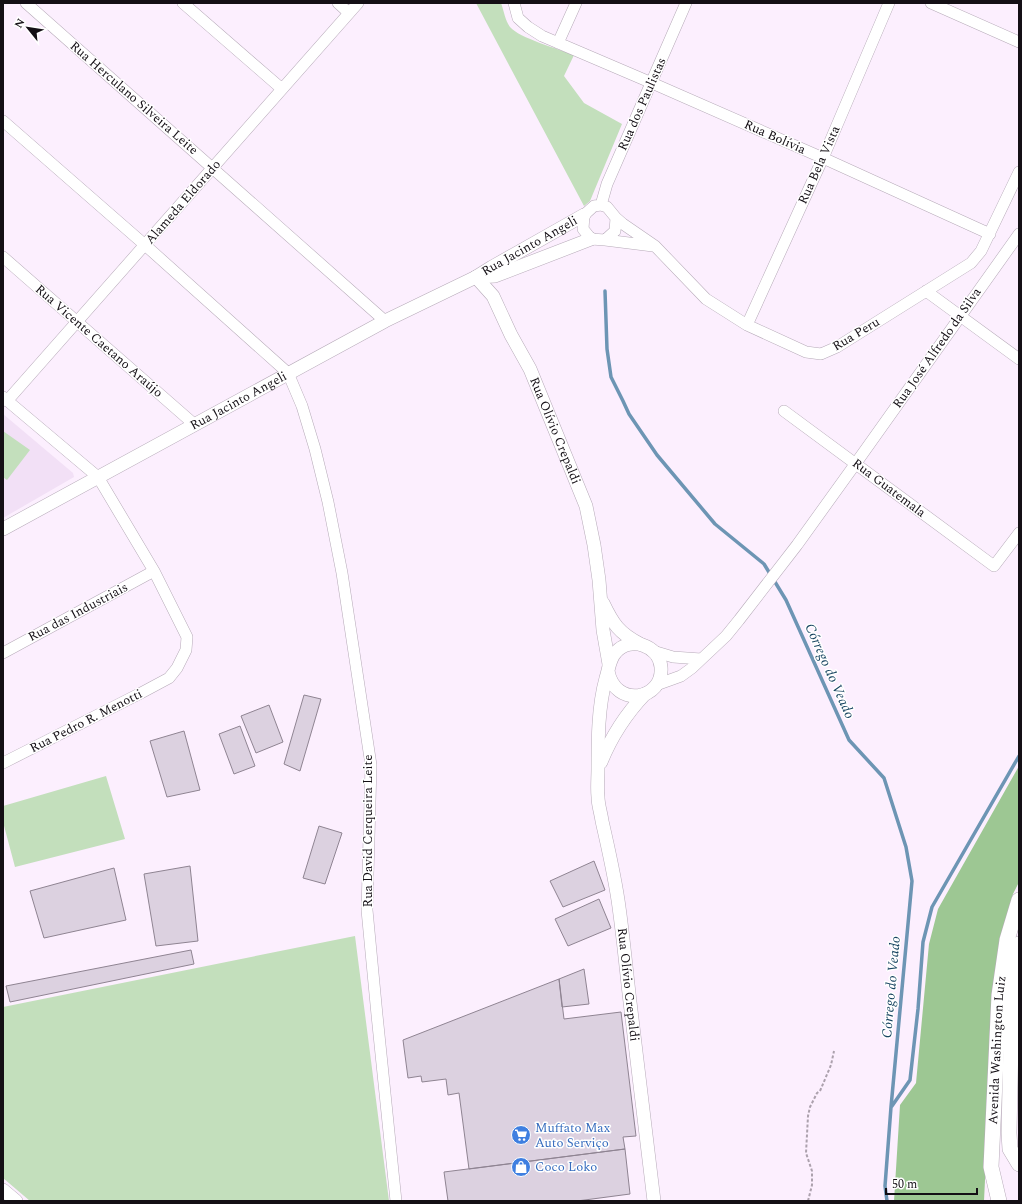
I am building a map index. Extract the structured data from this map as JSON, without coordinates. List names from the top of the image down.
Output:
{
  "streets": {
    "main road": ["Avenida Washington Luiz"],
    "street": [
      "Rua Herculano Silveira Leite",
      "Rua dos Paulistas",
      "Rua Bolívia",
      "Rua Bela Vista",
      "Alameda Eldorado",
      "Rua Jacinto Angeli",
      "Rua Peru",
      "Rua Vicente Caetano Araújo",
      "Rua José Alfredo da Silva",
      "Rua Olívio Crepaldi",
      "Rua Guatemala",
      "Rua das Industriais",
      "Rua Pedro R. Menotti",
      "Rua David Cerqueira Leite"
    ]
  },
  "crossings": [
    ["Rua Herculano Silveira Leite", "Alameda Eldorado"],
    ["Rua Herculano Silveira Leite", "Rua Jacinto Angeli"],
    ["Rua dos Paulistas", "Rua Bolívia"],
    ["Rua dos Paulistas", "Rua Jacinto Angeli"],
    ["Rua dos Paulistas", "Rua Peru"],
    ["Rua Bolívia", "Rua Bela Vista"],
    ["Rua Bolívia", "Rua Peru"],
    ["Rua Bela Vista", "Rua Peru"],
    ["Alameda Eldorado", "Rua Vicente Caetano Araújo"],
    ["Rua Jacinto Angeli", "Rua Peru"],
    ["Rua Jacinto Angeli", "Rua Vicente Caetano Araújo"],
    ["Rua Jacinto Angeli", "Rua Olívio Crepaldi"],
    ["Rua Jacinto Angeli", "Rua David Cerqueira Leite"],
    ["Rua José Alfredo da Silva", "Rua Olívio Crepaldi"],
    ["Rua José Alfredo da Silva", "Rua Guatemala"],
    ["Rua das Industriais", "Rua Pedro R. Menotti"]
  ],
  "water": ["Córrego do Veado"],
  "places": {
    "supermarket": ["Muffato Max Auto Serviço"],
    "shop": ["Coco Loko"]
  },
  "scale_bar": "50 m",
  "north": "top left"
}
